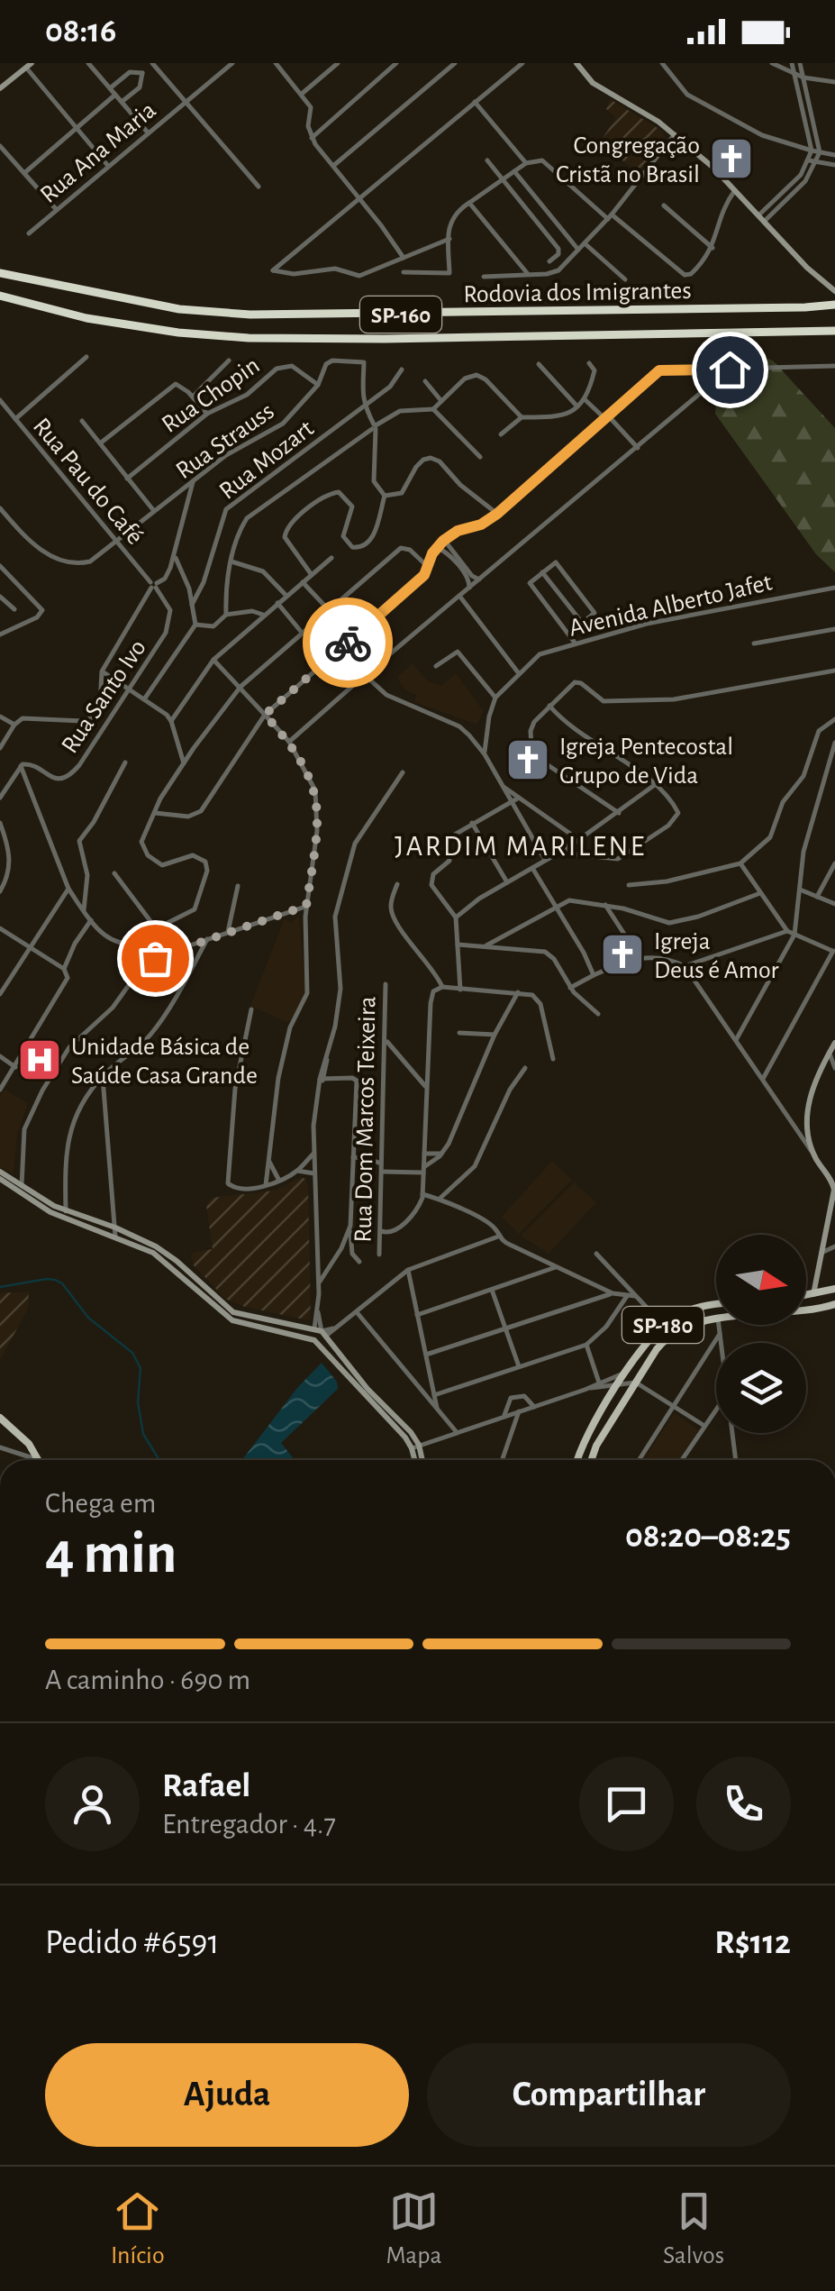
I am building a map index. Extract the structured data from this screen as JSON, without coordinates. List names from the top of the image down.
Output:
{
  "streets": {
    "highway": ["Rodovia dos Imigrantes", "SP-160"],
    "main road": ["SP-180"],
    "street": [
      "Rua Ana Maria",
      "Rua Chopin",
      "Rua Strauss",
      "Rua Mozart",
      "Rua Pau do Café",
      "Avenida Alberto Jafet",
      "Rua Santo Ivo",
      "Rua Dom Marcos Teixeira"
    ]
  },
  "crossings": [
    ["Rua Chopin", "Rua Strauss"],
    ["Rua Strauss", "Rua Mozart"],
    ["Rua Strauss", "Rua Pau do Café"],
    ["Rua Pau do Café", "Rua Santo Ivo"]
  ],
  "districts": ["JARDIM MARILENE"],
  "places": {
    "church": ["Congregação Cristã no Brasil", "Igreja Pentecostal Grupo de Vida", "Igreja Deus é Amor"],
    "hospital": ["Unidade Básica de Saúde Casa Grande"]
  },
  "north": "right",
  "page": {
    "status": "08:16",
    "heading": ["4 min", "Chega em", "08:20–08:25"],
    "panel": [
      "Rafael",
      "Entregador · 4.7",
      "Pedido #6591",
      "R$112"
    ],
    "bar": "A caminho · 690 m",
    "buttons": ["Ajuda", "Compartilhar"],
    "tabs": ["Início", "Mapa", "Salvos"]
  }
}
